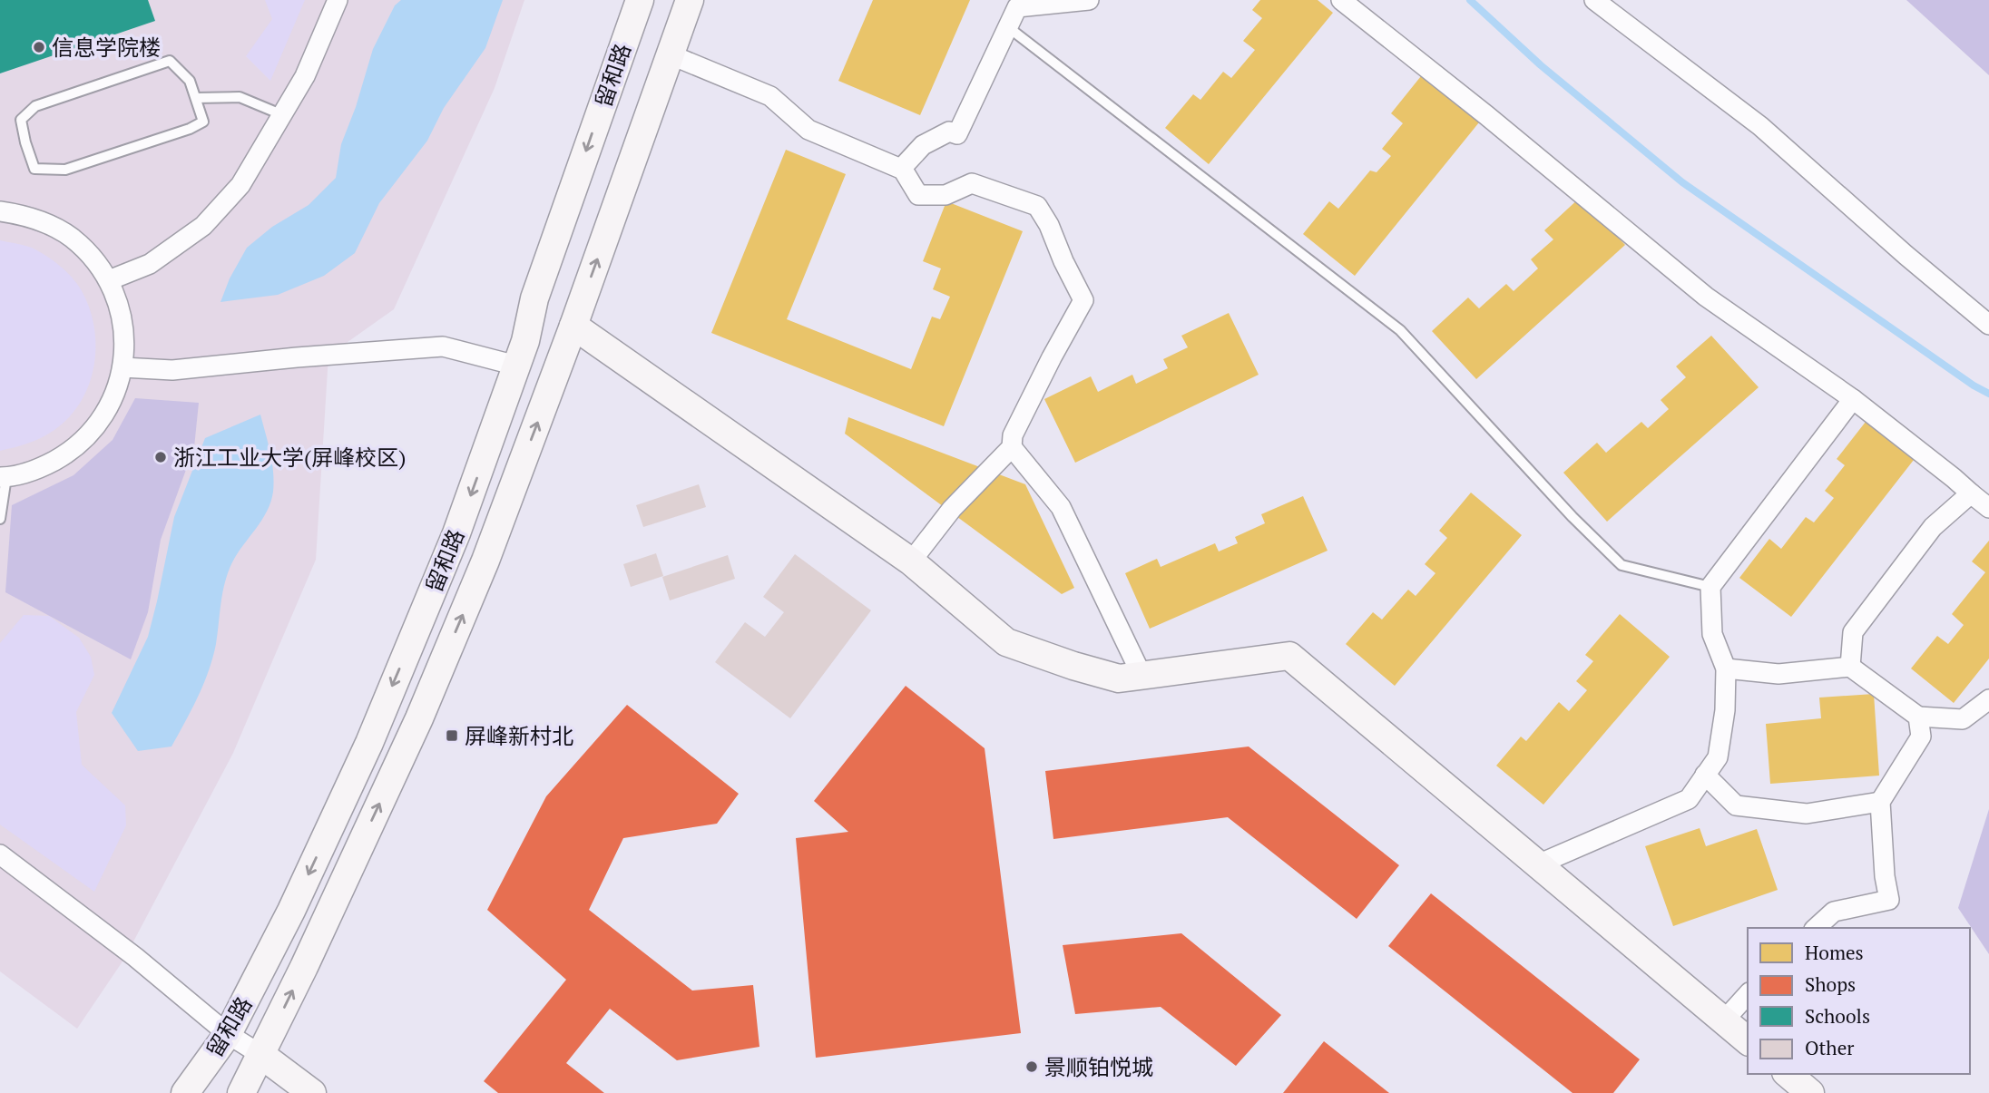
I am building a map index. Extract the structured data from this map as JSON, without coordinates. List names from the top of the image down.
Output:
{
  "streets": {
    "main road": ["留和路"]
  },
  "places": {
    "other": ["信息学院楼", "浙江工业大学(屏峰校区)", "景顺铂悦城"],
    "transit": ["屏峰新村北"]
  },
  "legend": [
    "Homes",
    "Shops",
    "Schools",
    "Other"
  ]
}
